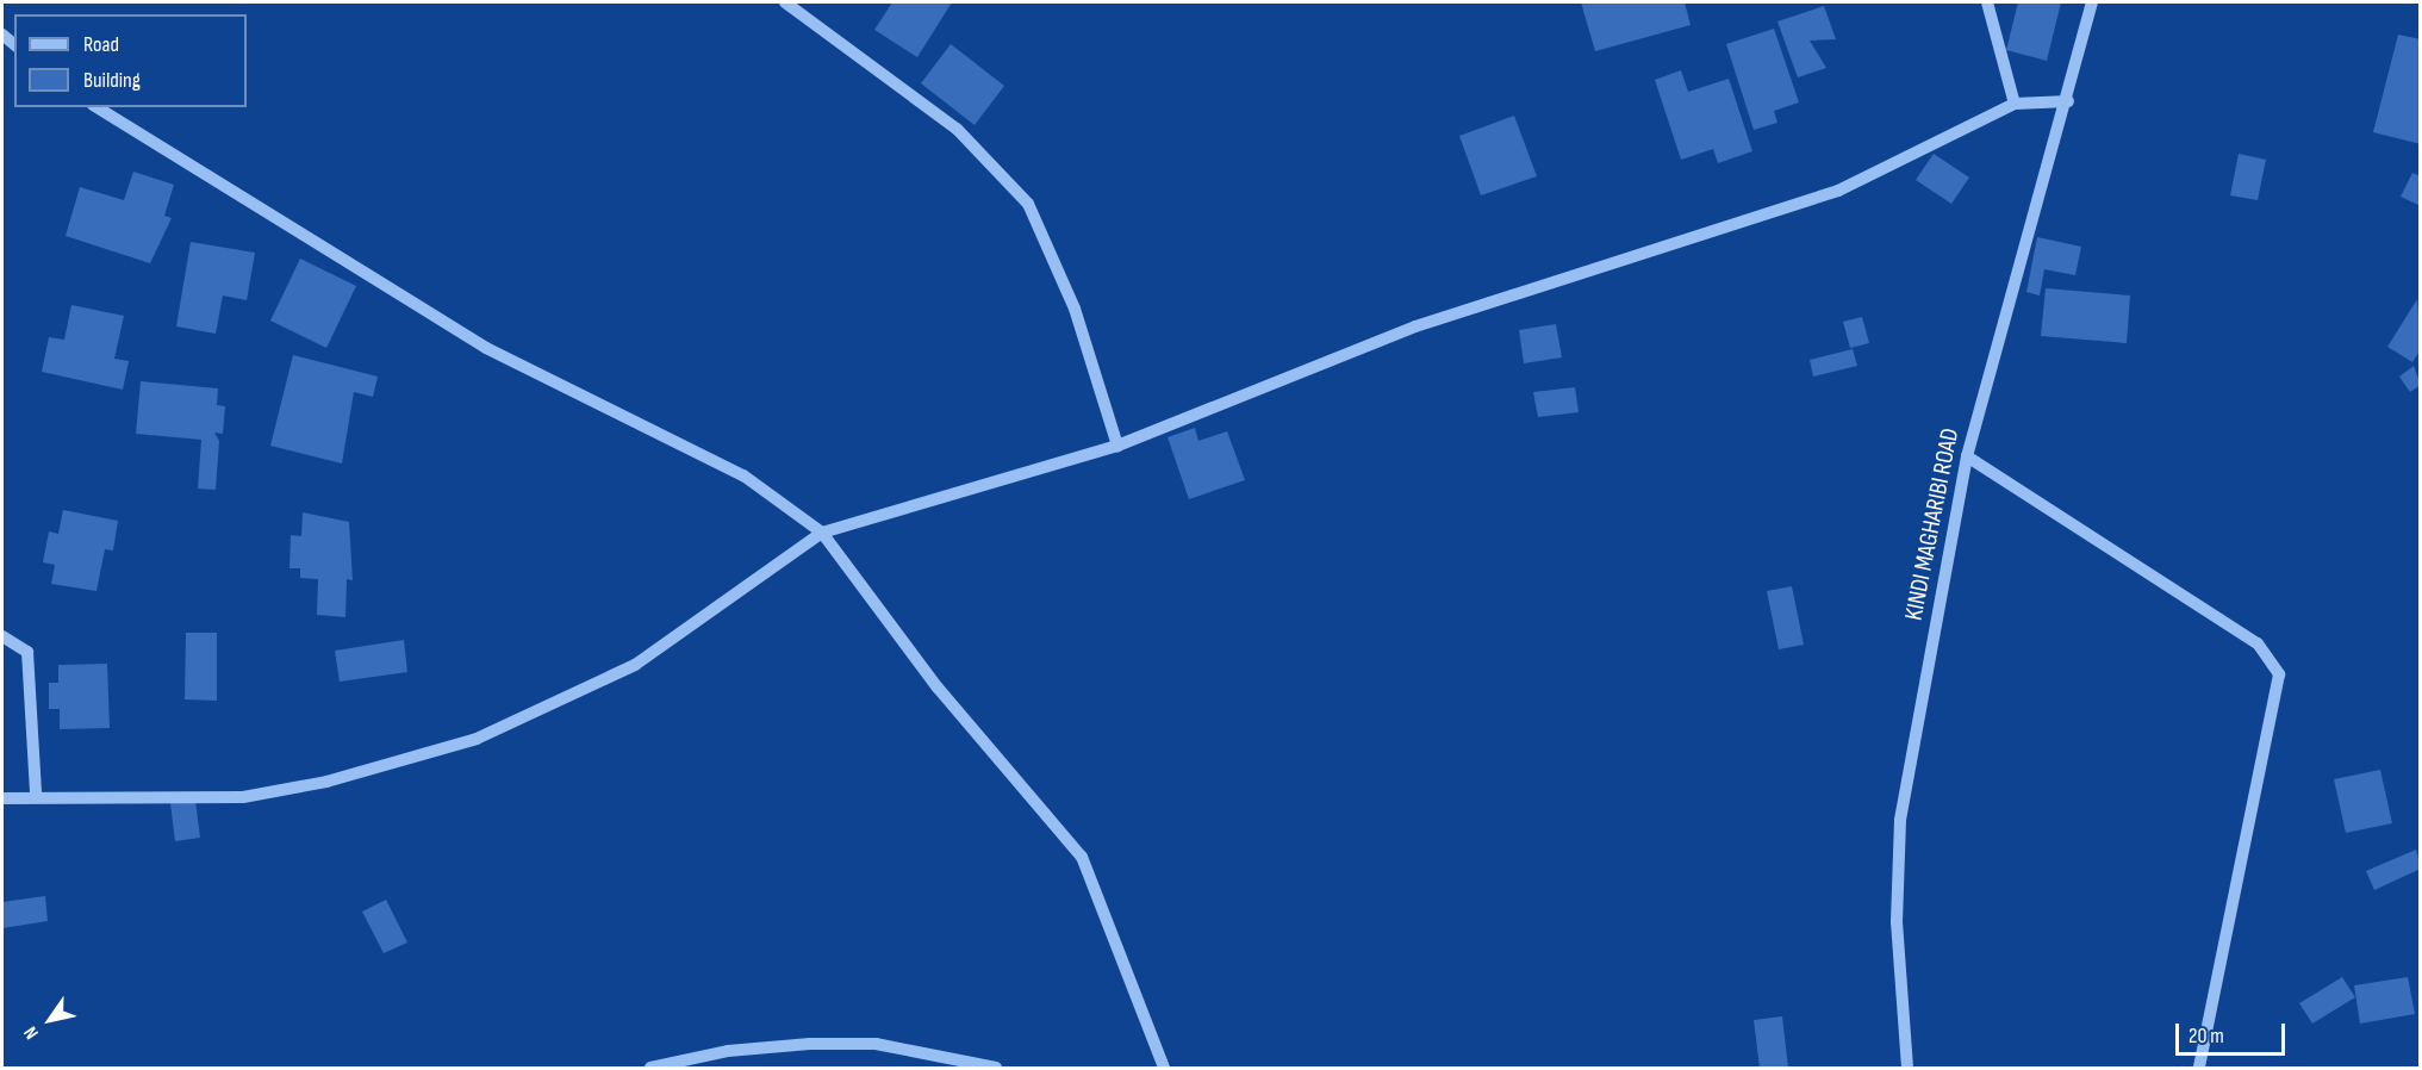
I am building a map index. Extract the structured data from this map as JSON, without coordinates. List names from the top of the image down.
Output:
{
  "streets": {
    "street": ["KINDI MAGHARIBI ROAD"]
  },
  "legend": ["Road", "Building"],
  "scale_bar": "20 m",
  "north": "bottom left"
}
